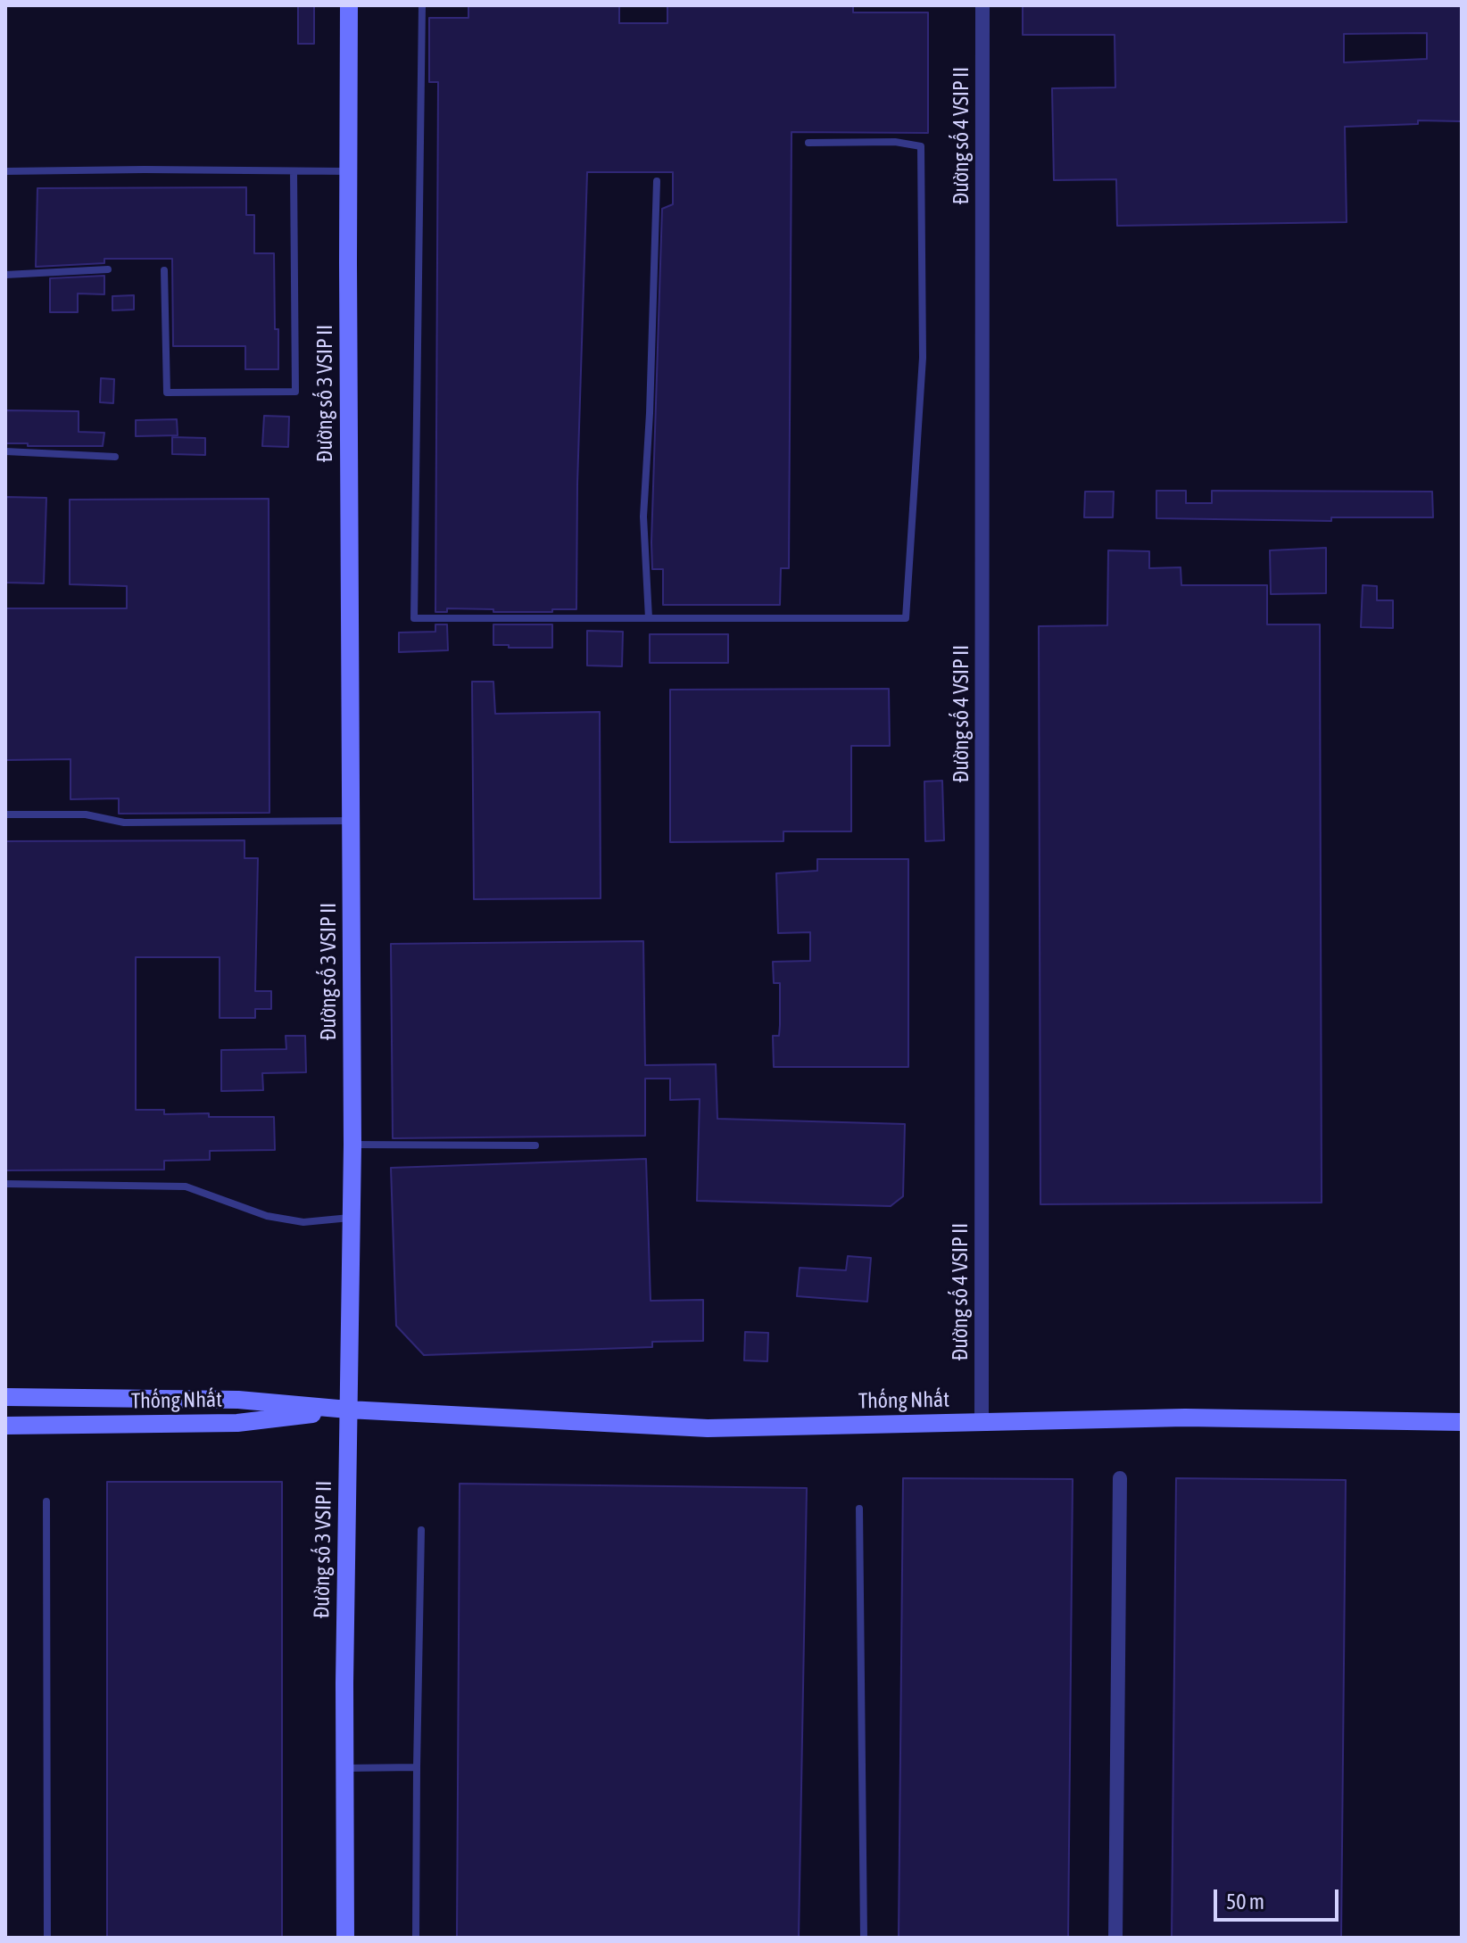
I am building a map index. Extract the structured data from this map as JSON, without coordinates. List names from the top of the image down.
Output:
{
  "streets": {
    "street": ["Đường số 4 VSIP II", "Đường số 3 VSIP II", "Thống Nhất"]
  },
  "crossings": [
    ["Đường số 4 VSIP II", "Thống Nhất"],
    ["Đường số 3 VSIP II", "Thống Nhất"]
  ],
  "scale_bar": "50 m"
}
